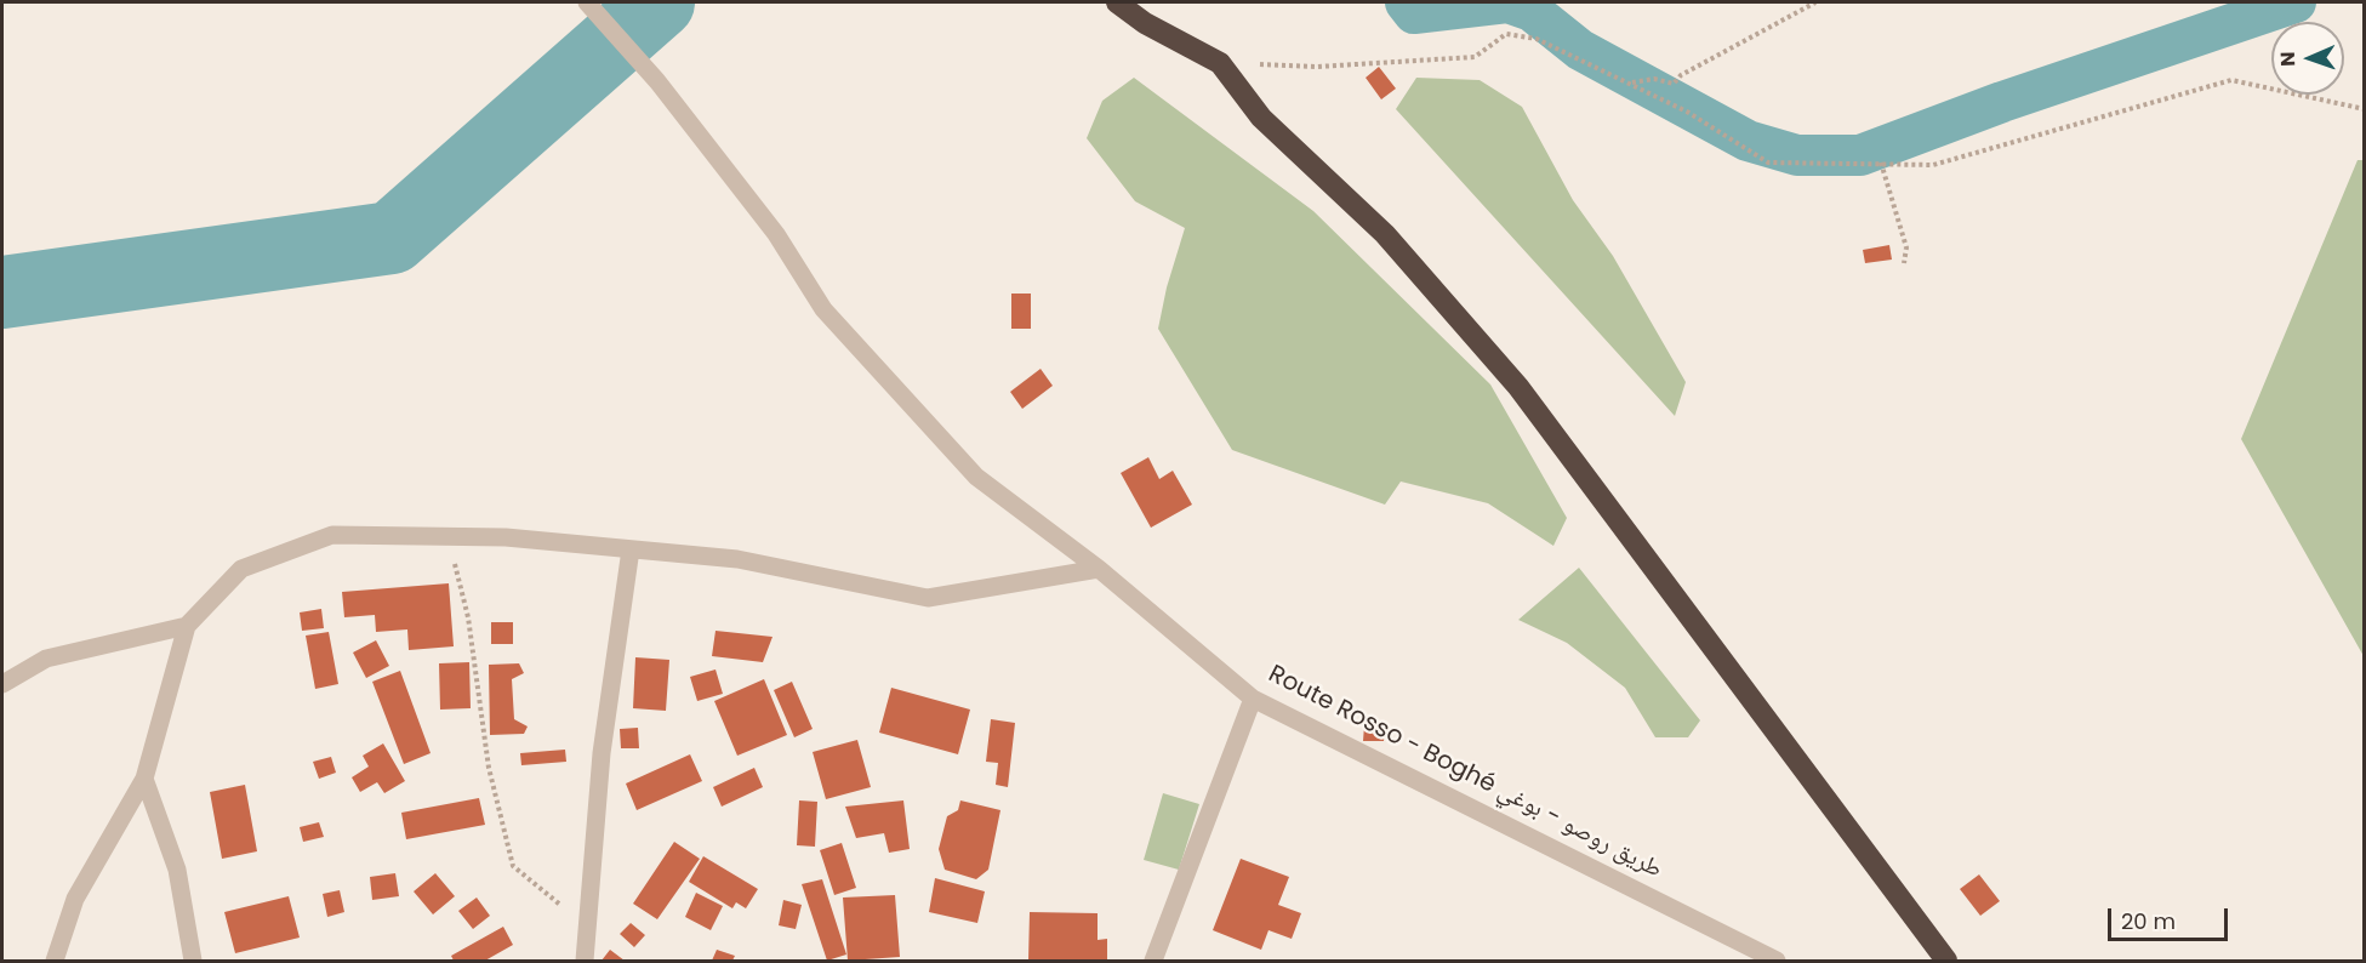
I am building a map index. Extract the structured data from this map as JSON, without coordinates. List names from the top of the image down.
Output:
{
  "streets": {
    "street": ["Route Rosso - Boghé طريق روصو - بوغي"]
  },
  "scale_bar": "20 m",
  "north": "left"
}
